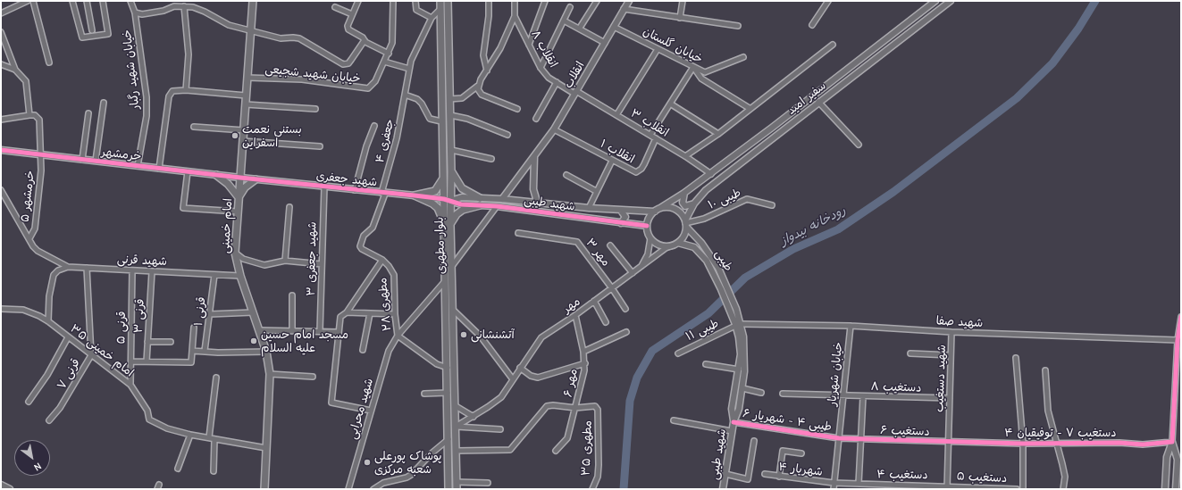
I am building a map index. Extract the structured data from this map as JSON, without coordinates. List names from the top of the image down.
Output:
{
  "streets": {
    "main road": ["امام خمینی", "بلوار مطهری"],
    "street": [
      "خیابان گلستان",
      "انقلاب ۸",
      "خیابان شهید رگبار",
      "خیابان شهید شجیعی",
      "انقلاب",
      "سفیر امید",
      "انقلاب ۳",
      "جعفری ۴",
      "انقلاب ۱",
      "خرمشهر",
      "شهید جعفری",
      "خرمشهر ۵",
      "طیبی ۱۰",
      "شهید طیبی",
      "مهر ۳",
      "شهید جعفری ۳",
      "شهید قرنی",
      "طیبی",
      "مطهری ۲۸",
      "مهر",
      "قرنی ۱",
      "قرنی ۳",
      "شهید صفا",
      "قرنی ۵",
      "طیبی ۱۱",
      "امام خمینی ۳۵",
      "قرنی ۷",
      "خیابان شهریار",
      "شهید دستغیب",
      "مهر ۶",
      "دستغیب ۸",
      "شهید محرابی",
      "طیبی ۴ - شهریار ۶",
      "دستغیب ۶",
      "دستغیب ۷ - توفیقیان ۴",
      "مطهری ۳۵",
      "شهریار ۴",
      "دستغیب ۴",
      "دستغیب ۵"
    ]
  },
  "crossings": [
    ["خیابان گلستان", "انقلاب"],
    ["انقلاب ۸", "انقلاب"],
    ["انقلاب ۸", "انقلاب ۳"],
    ["خیابان شهید رگبار", "خرمشهر"],
    ["خیابان شهید شجیعی", "امام خمینی"],
    ["انقلاب", "انقلاب ۳"],
    ["انقلاب", "انقلاب ۱"],
    ["انقلاب", "شهید طیبی"],
    ["سفیر امید", "انقلاب ۳"],
    ["سفیر امید", "طیبی ۱۰"],
    ["سفیر امید", "شهید طیبی"],
    ["سفیر امید", "طیبی"],
    ["سفیر امید", "مهر"],
    ["انقلاب ۳", "انقلاب ۱"],
    ["جعفری ۴", "شهید جعفری"],
    ["جعفری ۴", "بلوار مطهری"],
    ["جعفری ۴", "مطهری ۲۸"],
    ["خرمشهر", "شهید جعفری"],
    ["خرمشهر", "خرمشهر ۵"],
    ["خرمشهر", "امام خمینی"],
    ["شهید جعفری", "شهید طیبی"],
    ["شهید جعفری", "امام خمینی"],
    ["شهید جعفری", "بلوار مطهری"],
    ["شهید جعفری", "شهید جعفری ۳"],
    ["طیبی ۱۰", "شهید طیبی"],
    ["طیبی ۱۰", "طیبی"],
    ["طیبی ۱۰", "مهر"],
    ["شهید طیبی", "بلوار مطهری"],
    ["شهید طیبی", "طیبی"],
    ["شهید طیبی", "مهر"],
    ["شهید طیبی", "شهید صفا"],
    ["شهید طیبی", "طیبی ۱۱"],
    ["شهید طیبی", "طیبی ۴ - شهریار ۶"],
    ["امام خمینی", "شهید قرنی"],
    ["امام خمینی", "امام خمینی ۳۵"],
    ["بلوار مطهری", "مطهری ۲۸"],
    ["بلوار مطهری", "مهر"],
    ["بلوار مطهری", "شهید محرابی"],
    ["مهر ۳", "مهر"],
    ["شهید قرنی", "قرنی ۱"],
    ["شهید قرنی", "قرنی ۳"],
    ["شهید قرنی", "قرنی ۵"],
    ["شهید قرنی", "قرنی ۷"],
    ["طیبی", "مهر"],
    ["مطهری ۲۸", "شهید محرابی"],
    ["مهر", "مهر ۶"],
    ["شهید صفا", "طیبی ۱۱"],
    ["شهید صفا", "خیابان شهریار"],
    ["شهید صفا", "شهید دستغیب"],
    ["قرنی ۵", "امام خمینی ۳۵"],
    ["امام خمینی ۳۵", "قرنی ۷"],
    ["خیابان شهریار", "دستغیب ۸"],
    ["خیابان شهریار", "طیبی ۴ - شهریار ۶"],
    ["خیابان شهریار", "شهریار ۴"],
    ["شهید دستغیب", "دستغیب ۸"],
    ["شهید دستغیب", "دستغیب ۶"],
    ["شهید دستغیب", "دستغیب ۷ - توفیقیان ۴"],
    ["شهید دستغیب", "دستغیب ۴"],
    ["شهید دستغیب", "دستغیب ۵"],
    ["مهر ۶", "مطهری ۳۵"],
    ["طیبی ۴ - شهریار ۶", "دستغیب ۶"],
    ["دستغیب ۶", "دستغیب ۷ - توفیقیان ۴"],
    ["شهریار ۴", "دستغیب ۴"],
    ["دستغیب ۴", "دستغیب ۵"]
  ],
  "water": ["رودخانه بیدواز"],
  "places": [
    "بستنی نعمت اسفراین",
    "آتشنشانی",
    "مسجد امام حسین علیه السلام",
    "پوشاک پورعلی شعبه مرکزی"
  ],
  "north": "bottom right"
}
